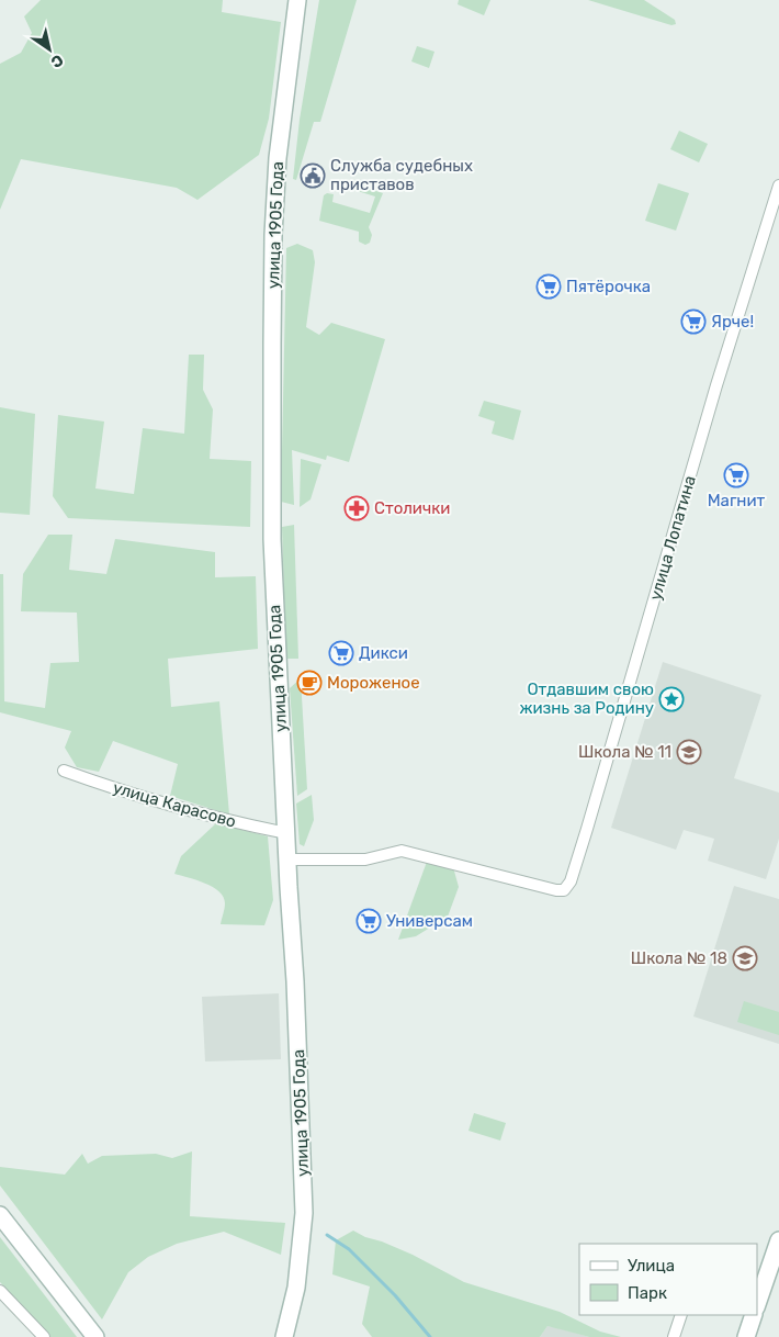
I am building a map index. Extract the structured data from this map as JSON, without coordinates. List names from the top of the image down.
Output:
{
  "streets": {
    "street": ["улица 1905 Года", "улица Лопатина", "улица Карасово"]
  },
  "crossings": [
    ["улица 1905 Года", "улица Лопатина"],
    ["улица 1905 Года", "улица Карасово"]
  ],
  "places": {
    "public building": ["Служба судебных приставов"],
    "supermarket": [
      "Пятёрочка",
      "Ярче!",
      "Магнит",
      "Дикси",
      "Универсам"
    ],
    "pharmacy": ["Столички"],
    "cafe": ["Мороженое"],
    "place": ["Отдавшим свою жизнь за Родину"],
    "school or university": ["Школа № 11", "Школа № 18"]
  },
  "legend": ["Улица", "Парк"],
  "north": "bottom right"
}
